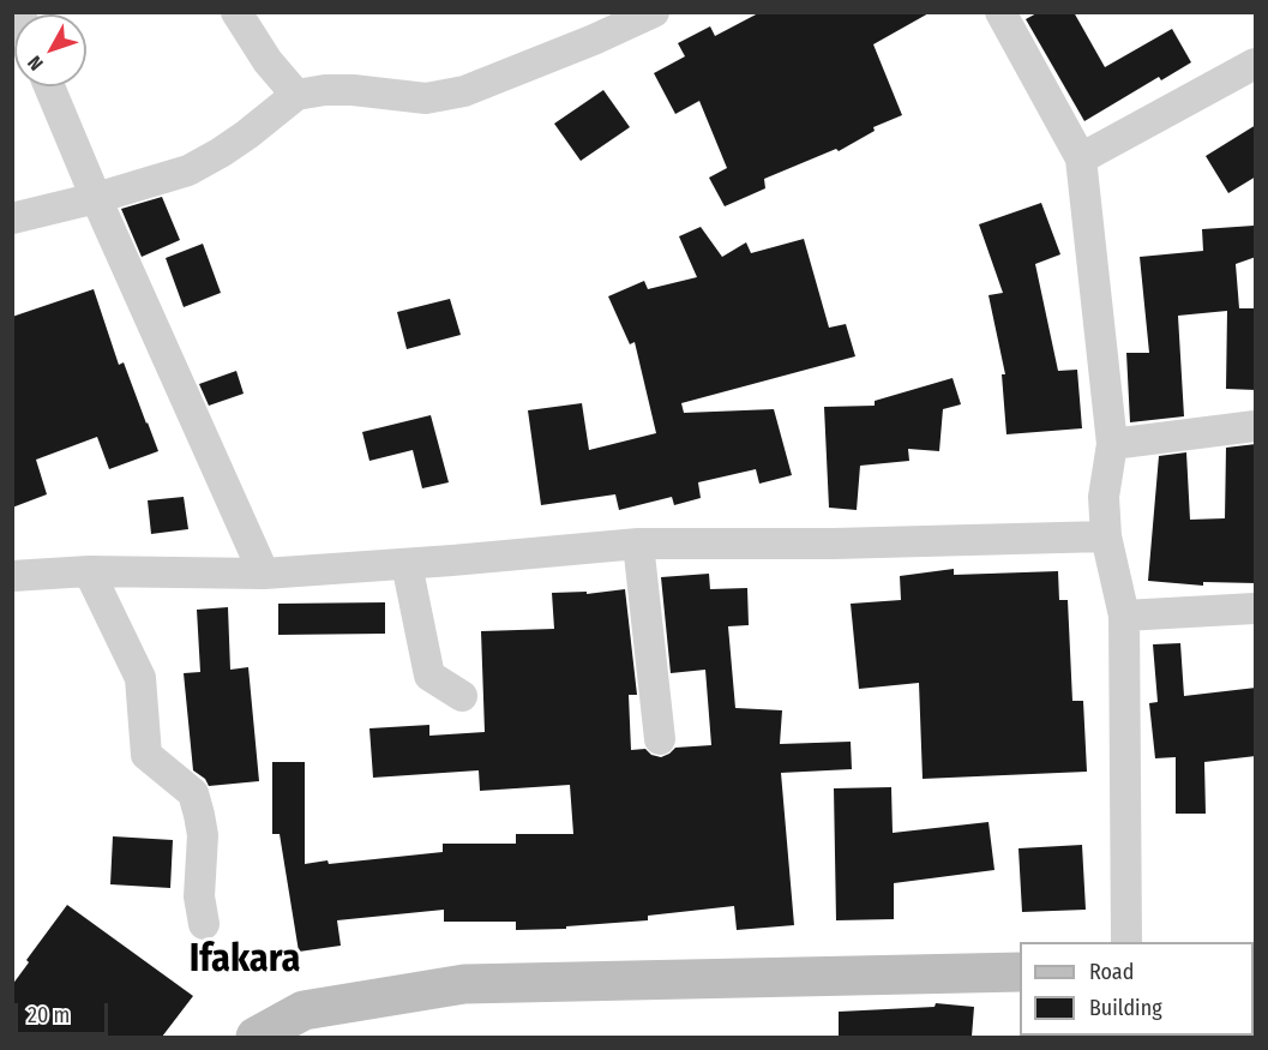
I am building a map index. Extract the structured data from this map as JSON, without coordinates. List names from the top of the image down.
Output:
{
  "districts": ["Ifakara"],
  "legend": ["Road", "Building"],
  "scale_bar": "20 m",
  "north": "bottom left"
}
